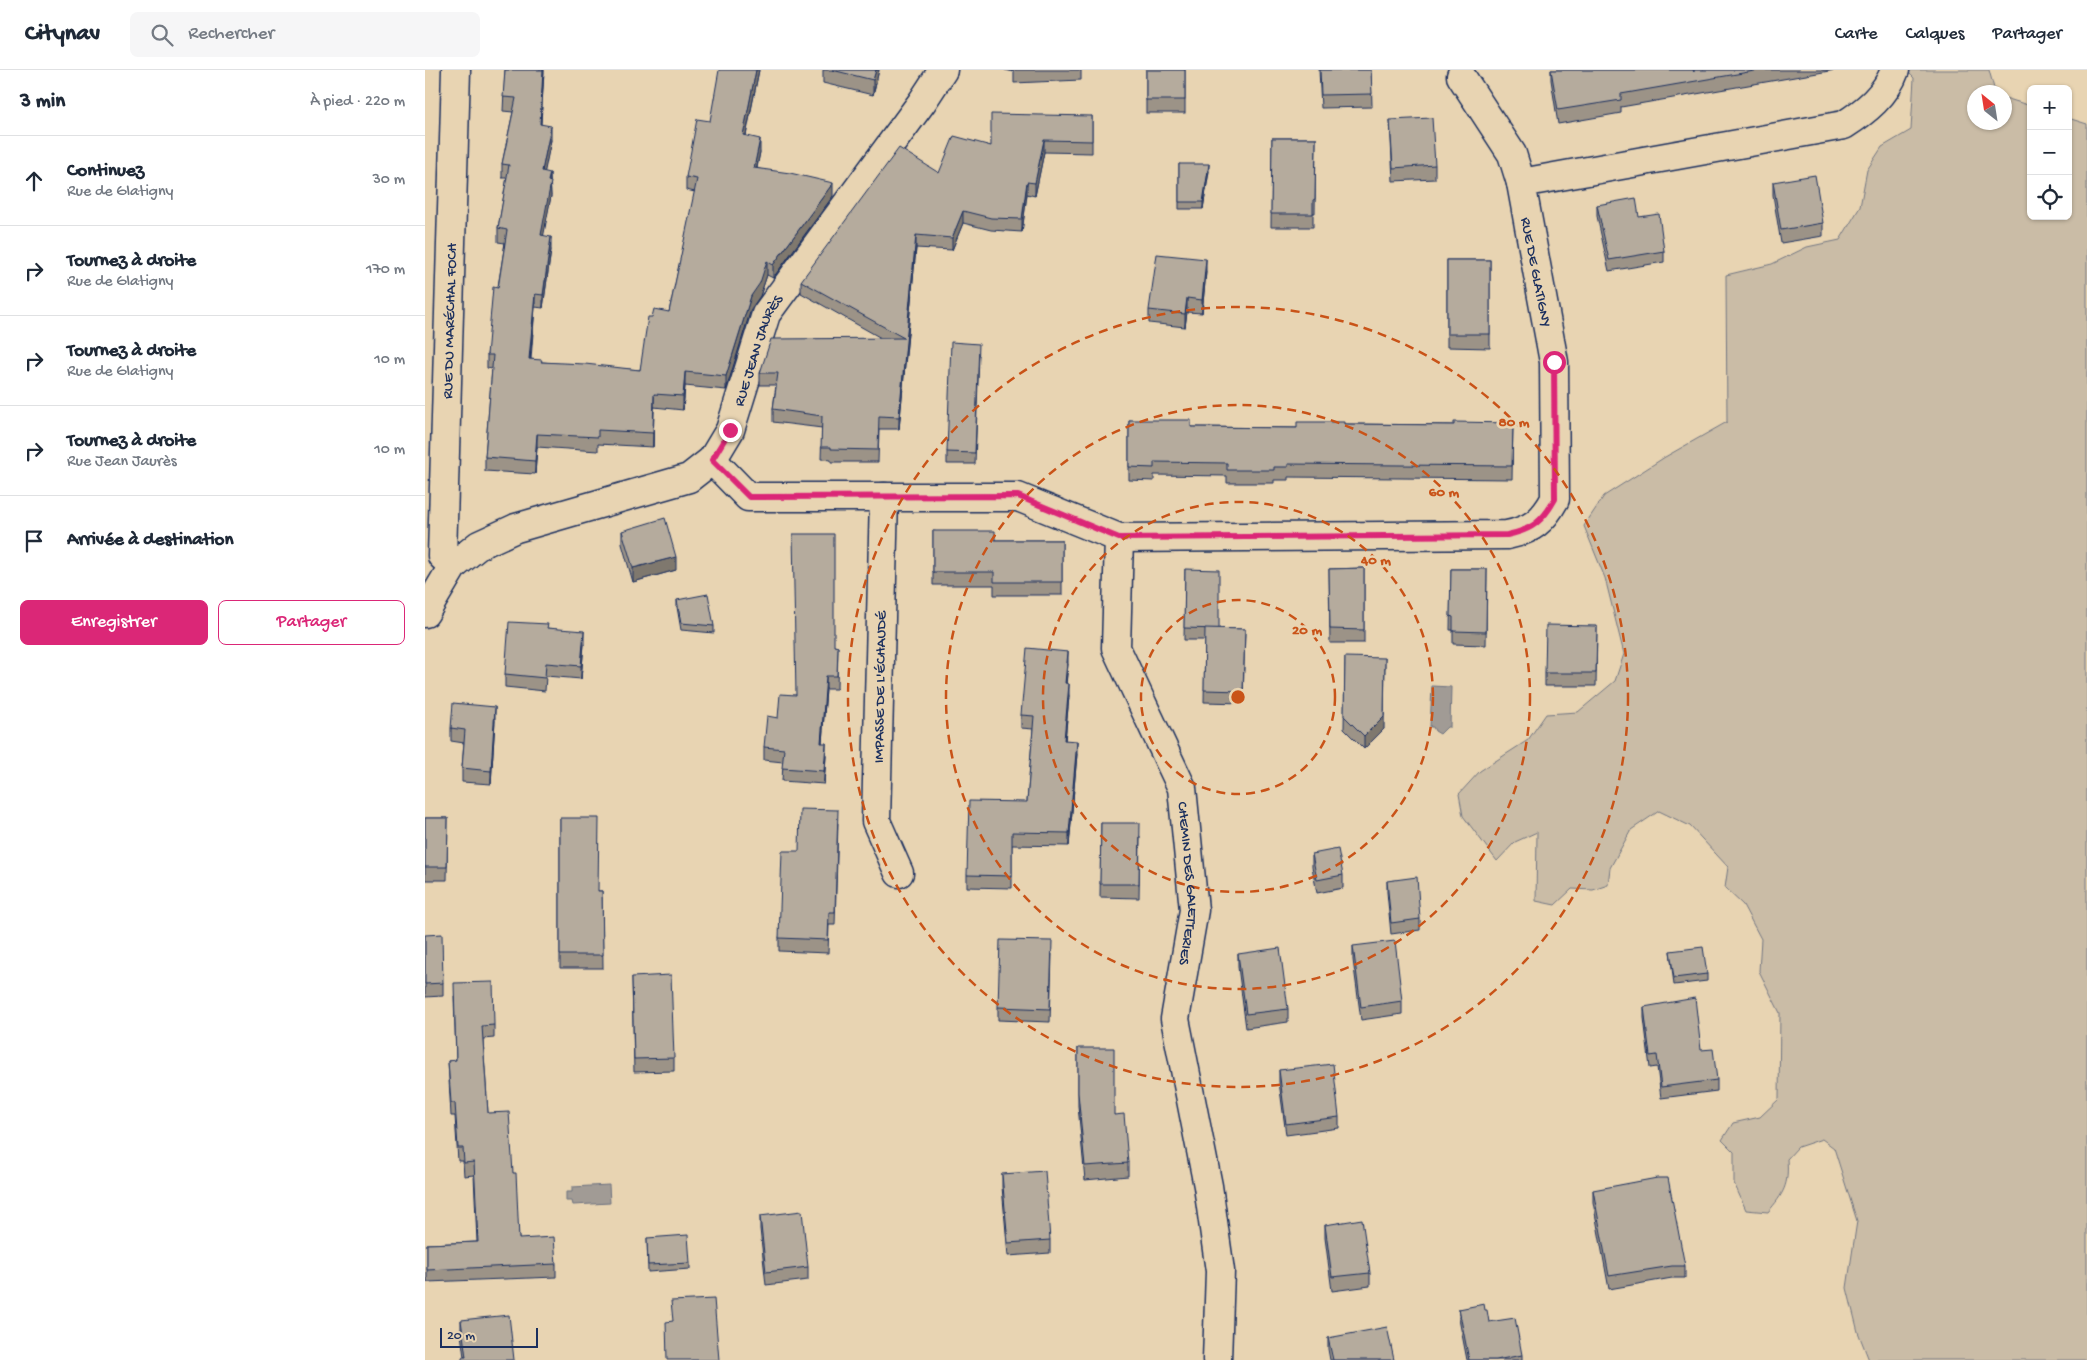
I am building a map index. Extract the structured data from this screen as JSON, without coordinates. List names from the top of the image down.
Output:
{
  "streets": {
    "street": [
      "RUE DE GLATIGNY",
      "RUE DU MARÉCHAL FOCH",
      "RUE JEAN JAURÈS",
      "IMPASSE DE L'ÉCHAUDÉ",
      "CHEMIN DES GALETTERIES"
    ]
  },
  "crossings": [
    ["RUE DE GLATIGNY", "RUE JEAN JAURÈS"],
    ["RUE DE GLATIGNY", "IMPASSE DE L'ÉCHAUDÉ"],
    ["RUE DE GLATIGNY", "CHEMIN DES GALETTERIES"],
    ["RUE DU MARÉCHAL FOCH", "RUE JEAN JAURÈS"]
  ],
  "scale_bar": "20 m",
  "north": "top left",
  "page": {
    "header": "Citynav",
    "search": "Rechercher",
    "nav": ["Carte", "Calques", "Partager"],
    "heading": ["3 min", "À pied · 220 m"],
    "map_buttons": ["+", "−"],
    "list": [
      ["Continuez", "Rue de Glatigny", "30 m"],
      ["Tournez à droite", "Rue de Glatigny", "170 m"],
      ["Tournez à droite", "Rue de Glatigny", "10 m"],
      ["Tournez à droite", "Rue Jean Jaurès", "10 m"],
      "Arrivée à destination"
    ],
    "buttons": ["Enregistrer", "Partager"],
    "scale": "20 m"
  },
  "rings": [
    "80 m",
    "60 m",
    "40 m",
    "20 m"
  ]
}
